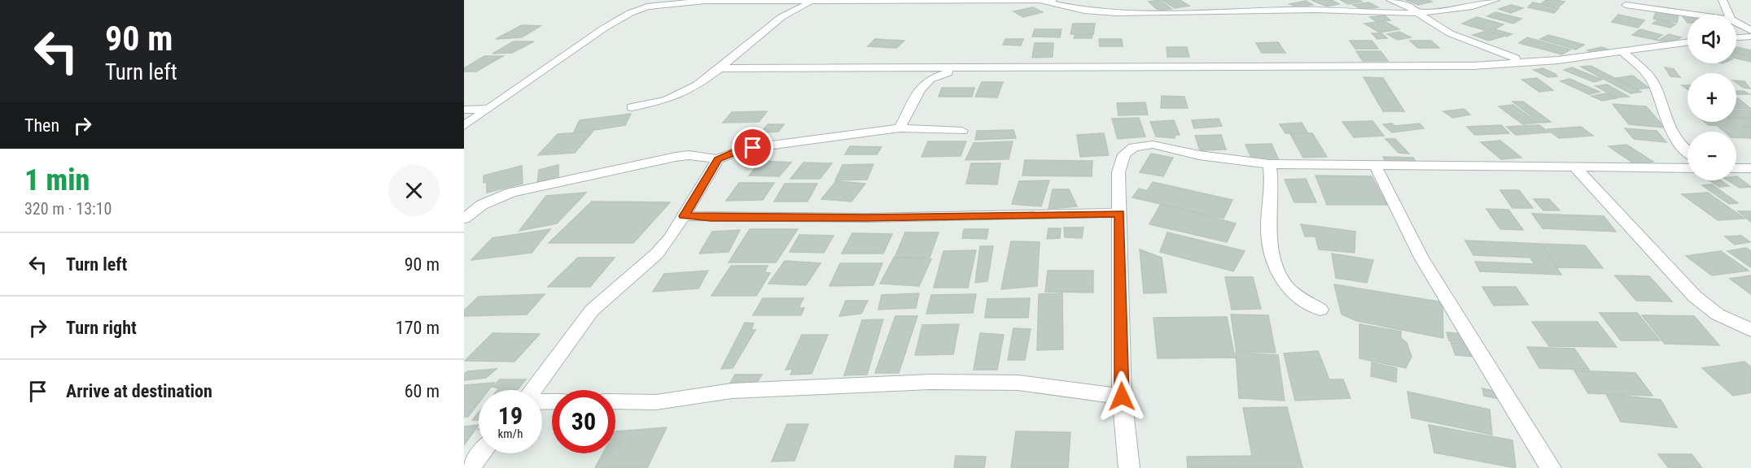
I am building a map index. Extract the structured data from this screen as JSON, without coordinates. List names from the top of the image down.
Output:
{
  "page": {
    "turn": ["90 m", "Turn left"],
    "map_buttons": ["+", "−"],
    "then": "Then",
    "heading": ["1 min", "320 m · 13:10"],
    "list": [
      {
        "name": "Turn left",
        "value": "90 m"
      },
      {
        "name": "Turn right",
        "value": "170 m"
      },
      {
        "name": "Arrive at destination",
        "value": "60 m"
      }
    ],
    "speed": "19 km/h",
    "limit": "30"
  }
}
